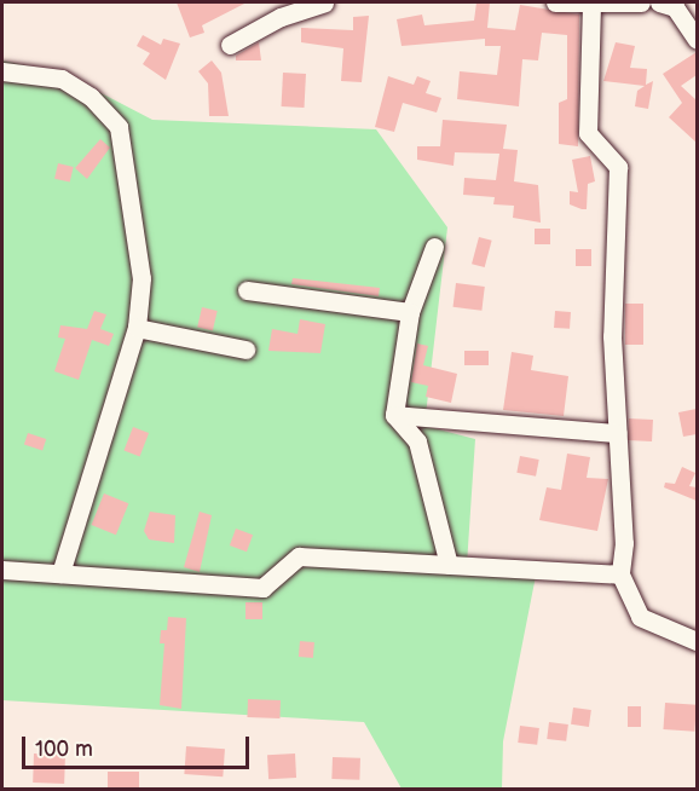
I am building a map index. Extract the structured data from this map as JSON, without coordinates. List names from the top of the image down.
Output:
{
  "scale_bar": "100 m"
}
